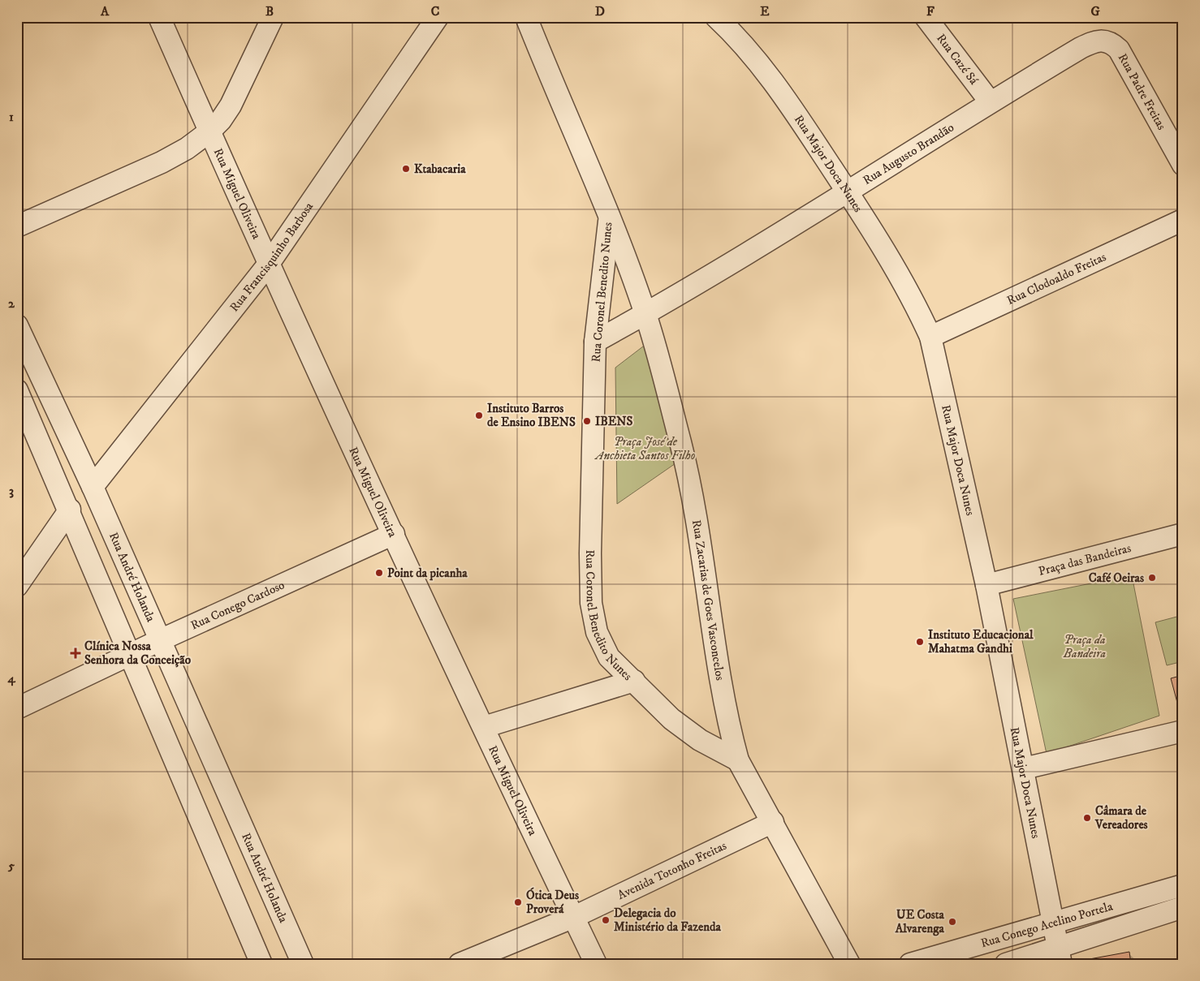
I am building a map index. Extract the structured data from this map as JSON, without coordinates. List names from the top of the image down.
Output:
{
  "streets": {
    "street": [
      "Rua Cazé Sá",
      "Rua Padre Freitas",
      "Rua Augusto Brandão",
      "Rua Major Doca Nunes",
      "Rua Miguel Oliveira",
      "Rua Francisquinho Barbosa",
      "Rua Clodoaldo Freitas",
      "Rua Coronel Benedito Nunes",
      "Praça das Bandeiras",
      "Rua André Holanda",
      "Rua Zacarias de Goes Vasconcelos",
      "Rua Conego Cardoso",
      "Avenida Totonho Freitas",
      "Rua Conego Acelino Portela"
    ]
  },
  "crossings": [
    ["Rua Cazé Sá", "Rua Augusto Brandão"],
    ["Rua Padre Freitas", "Rua Augusto Brandão"],
    ["Rua Augusto Brandão", "Rua Major Doca Nunes"],
    ["Rua Augusto Brandão", "Rua Coronel Benedito Nunes"],
    ["Rua Augusto Brandão", "Rua Zacarias de Goes Vasconcelos"],
    ["Rua Major Doca Nunes", "Rua Clodoaldo Freitas"],
    ["Rua Major Doca Nunes", "Praça das Bandeiras"],
    ["Rua Major Doca Nunes", "Rua Conego Acelino Portela"],
    ["Rua Miguel Oliveira", "Rua Francisquinho Barbosa"],
    ["Rua Miguel Oliveira", "Rua Conego Cardoso"],
    ["Rua Miguel Oliveira", "Avenida Totonho Freitas"],
    ["Rua Francisquinho Barbosa", "Rua André Holanda"],
    ["Rua Coronel Benedito Nunes", "Rua Zacarias de Goes Vasconcelos"],
    ["Rua André Holanda", "Rua Conego Cardoso"],
    ["Rua Zacarias de Goes Vasconcelos", "Avenida Totonho Freitas"]
  ],
  "parks": ["Praça José de Anchieta Santos Filho", "Praça da Bandeira"],
  "places": {
    "other": [
      "Ktabacaria",
      "Instituto Barros de Ensino IBENS",
      "IBENS",
      "Point da picanha",
      "Café Oeiras",
      "Instituto Educacional Mahatma Gandhi",
      "Câmara de Vereadores",
      "Ótica Deus Proverá",
      "Delegacia do Ministério da Fazenda",
      "UE Costa Alvarenga"
    ],
    "health": ["Clínica Nossa Senhora da Conceição"]
  },
  "grid": {
    "columns": [
      "A",
      "B",
      "C",
      "D",
      "E",
      "F",
      "G"
    ],
    "rows": [
      "1",
      "2",
      "3",
      "4",
      "5"
    ]
  }
}
